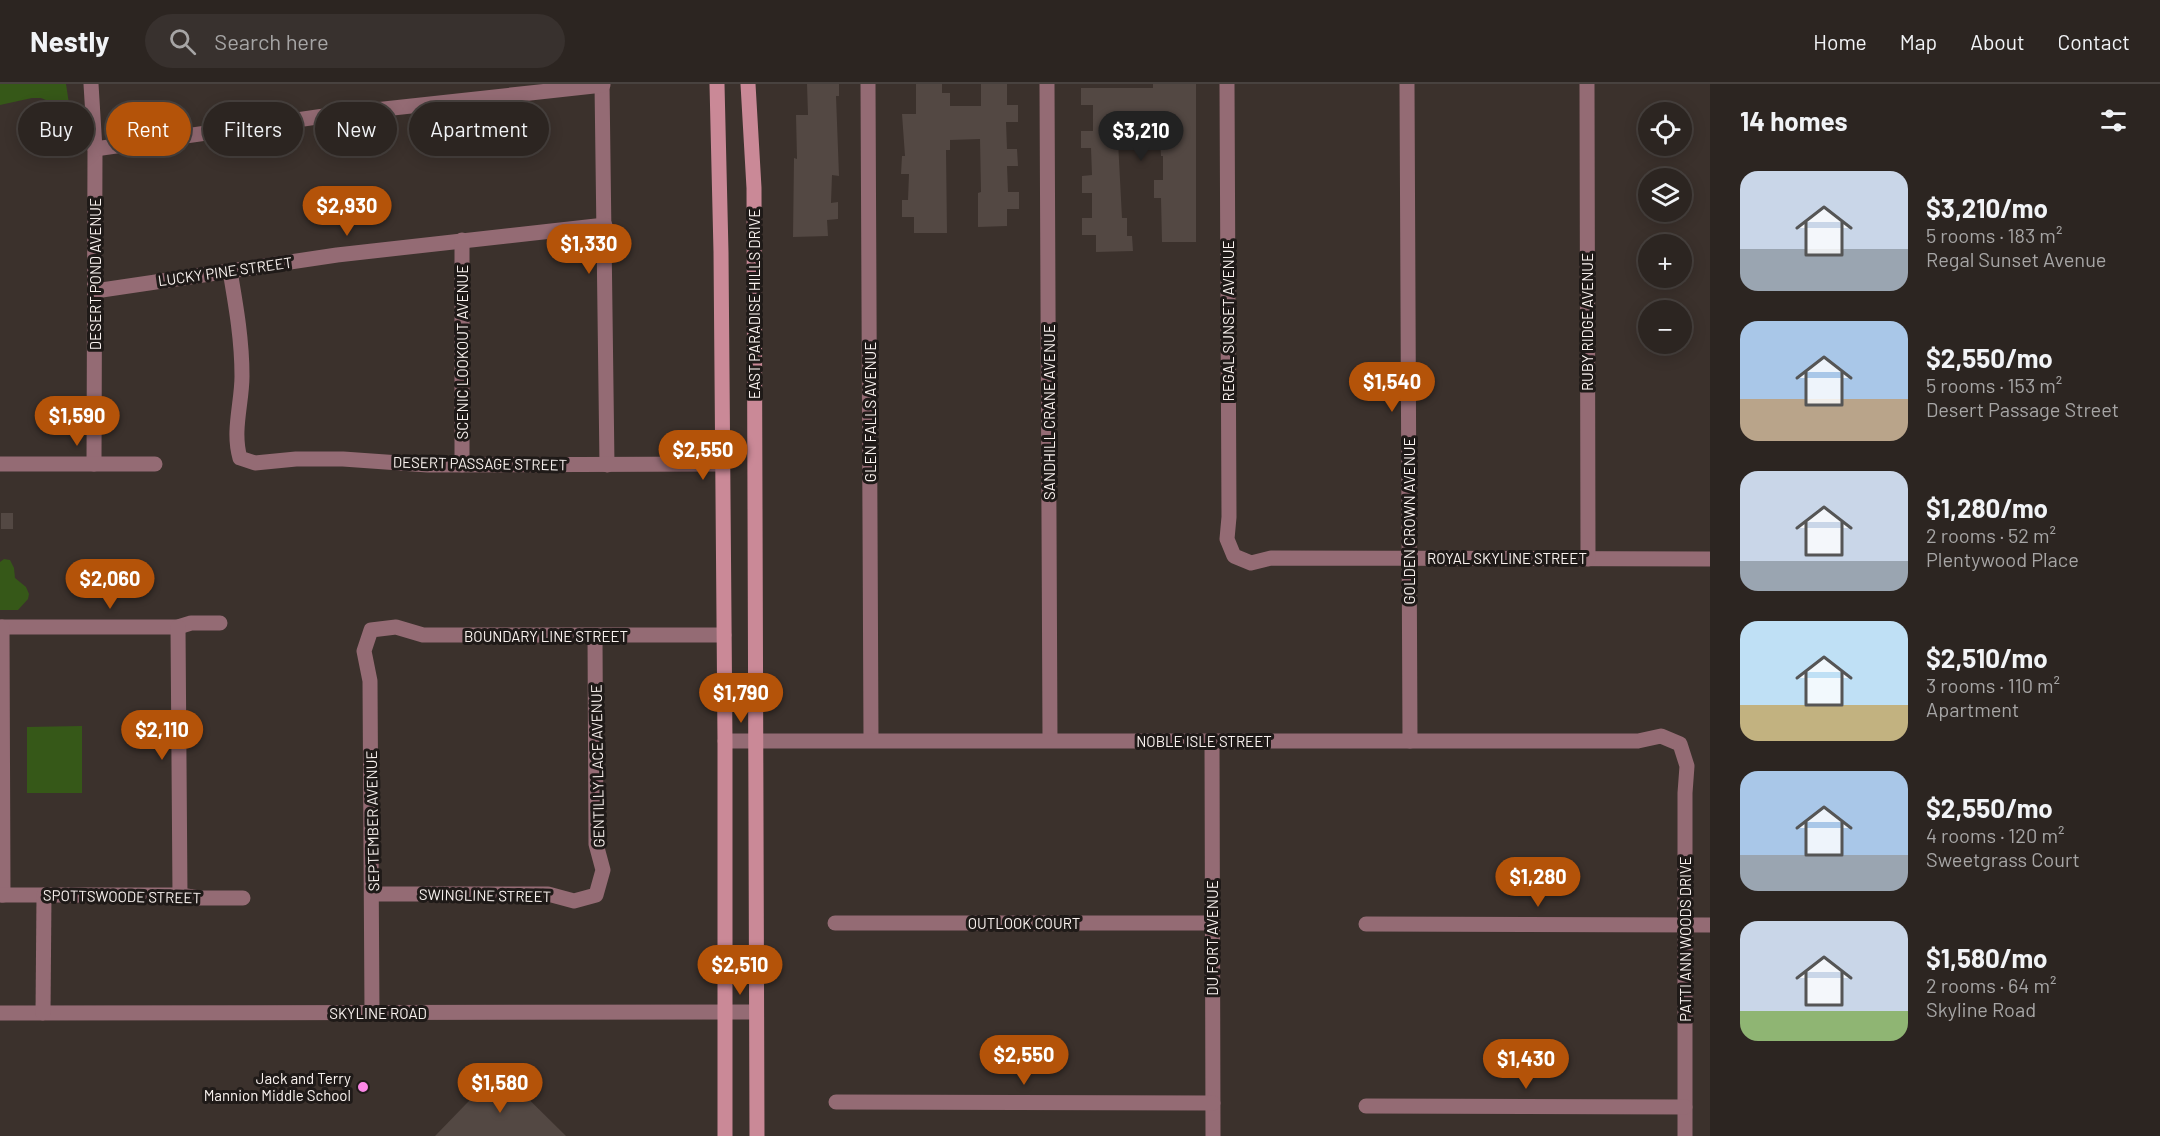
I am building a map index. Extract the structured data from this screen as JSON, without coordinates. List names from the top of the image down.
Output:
{
  "streets": {
    "main road": ["EAST PARADISE HILLS DRIVE"],
    "street": [
      "LUCKY PINE STREET",
      "DESERT POND AVENUE",
      "REGAL SUNSET AVENUE",
      "RUBY RIDGE AVENUE",
      "SCENIC LOOKOUT AVENUE",
      "GLEN FALLS AVENUE",
      "SANDHILL CRANE AVENUE",
      "DESERT PASSAGE STREET",
      "GOLDEN CROWN AVENUE",
      "ROYAL SKYLINE STREET",
      "BOUNDARY LINE STREET",
      "NOBLE ISLE STREET",
      "GENTILLY LACE AVENUE",
      "SEPTEMBER AVENUE",
      "SWINGLINE STREET",
      "SPOTTSWOODE STREET",
      "OUTLOOK COURT",
      "DU FORT AVENUE",
      "PATTI ANN WOODS DRIVE",
      "SKYLINE ROAD"
    ]
  },
  "crossings": [
    ["LUCKY PINE STREET", "DESERT POND AVENUE"],
    ["LUCKY PINE STREET", "SCENIC LOOKOUT AVENUE"],
    ["LUCKY PINE STREET", "DESERT PASSAGE STREET"],
    ["EAST PARADISE HILLS DRIVE", "NOBLE ISLE STREET"],
    ["EAST PARADISE HILLS DRIVE", "SKYLINE ROAD"],
    ["REGAL SUNSET AVENUE", "ROYAL SKYLINE STREET"],
    ["RUBY RIDGE AVENUE", "ROYAL SKYLINE STREET"],
    ["SCENIC LOOKOUT AVENUE", "DESERT PASSAGE STREET"],
    ["GLEN FALLS AVENUE", "NOBLE ISLE STREET"],
    ["SANDHILL CRANE AVENUE", "NOBLE ISLE STREET"],
    ["GOLDEN CROWN AVENUE", "ROYAL SKYLINE STREET"],
    ["GOLDEN CROWN AVENUE", "NOBLE ISLE STREET"],
    ["BOUNDARY LINE STREET", "GENTILLY LACE AVENUE"],
    ["BOUNDARY LINE STREET", "SEPTEMBER AVENUE"],
    ["NOBLE ISLE STREET", "DU FORT AVENUE"],
    ["NOBLE ISLE STREET", "PATTI ANN WOODS DRIVE"],
    ["GENTILLY LACE AVENUE", "SWINGLINE STREET"],
    ["SEPTEMBER AVENUE", "SWINGLINE STREET"],
    ["SEPTEMBER AVENUE", "SKYLINE ROAD"],
    ["OUTLOOK COURT", "DU FORT AVENUE"]
  ],
  "places": ["Jack and Terry Mannion Middle School"],
  "page": {
    "header": "Nestly",
    "search": "Search here",
    "nav": [
      "Home",
      "Map",
      "About",
      "Contact"
    ],
    "heading": "14 homes",
    "map_buttons": ["+", "−"],
    "chip": [
      "Buy",
      "Rent",
      "Filters",
      "New",
      "Apartment"
    ],
    "price": [
      "$3,210",
      "$2,930",
      "$1,330",
      "$1,540",
      "$1,590",
      "$2,550",
      "$2,060",
      "$1,790",
      "$2,110",
      "$1,280",
      "$2,510",
      "$2,550",
      "$1,430",
      "$1,580"
    ],
    "list": [
      {
        "name": "$3,210/mo",
        "note": "5 rooms · 183 m² · Regal Sunset Avenue"
      },
      {
        "name": "$2,550/mo",
        "note": "5 rooms · 153 m² · Desert Passage Street"
      },
      {
        "name": "$1,280/mo",
        "note": "2 rooms · 52 m² · Plentywood Place"
      },
      {
        "name": "$2,510/mo",
        "note": "3 rooms · 110 m² · Apartment"
      },
      {
        "name": "$2,550/mo",
        "note": "4 rooms · 120 m² · Sweetgrass Court"
      },
      {
        "name": "$1,580/mo",
        "note": "2 rooms · 64 m² · Skyline Road"
      }
    ]
  }
}
